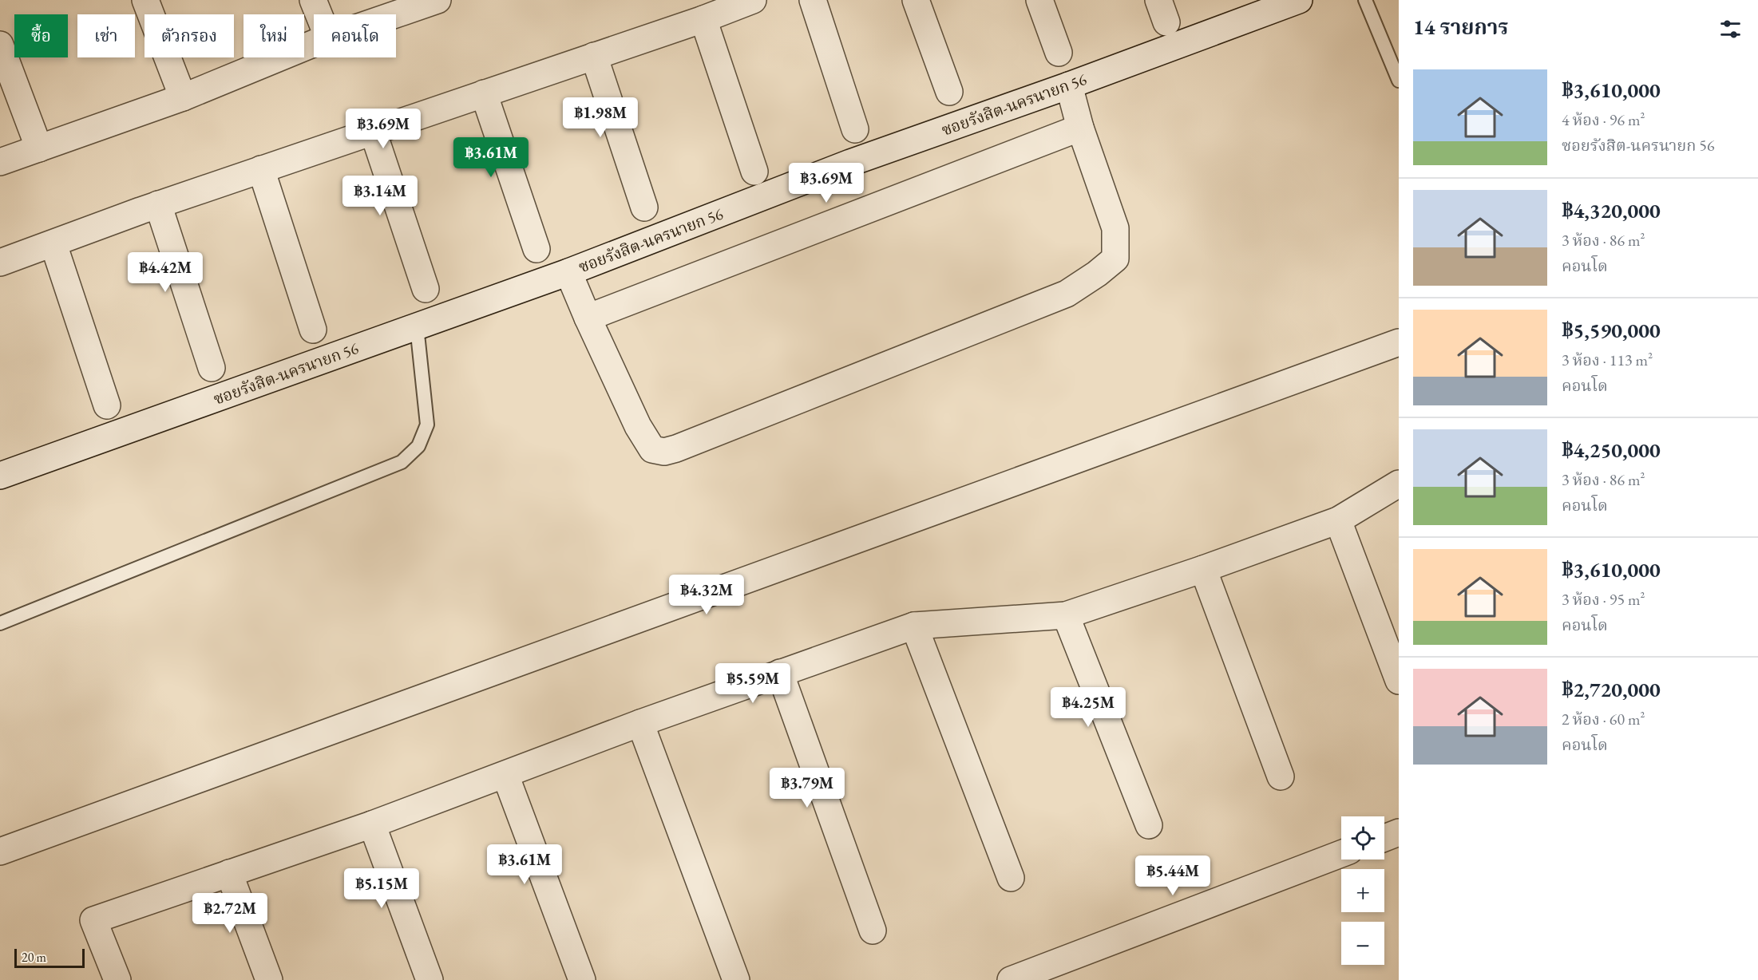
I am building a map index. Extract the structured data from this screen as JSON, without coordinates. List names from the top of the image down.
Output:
{
  "streets": {
    "street": ["ซอยรังสิต-นครนายก 56"]
  },
  "scale_bar": "20 m",
  "page": {
    "heading": "14 รายการ",
    "chip": [
      "ซื้อ",
      "เช่า",
      "ตัวกรอง",
      "ใหม่",
      "คอนโด"
    ],
    "list": [
      {
        "name": "฿3,610,000",
        "note": "4 ห้อง · 96 m² · ซอยรังสิต-นครนายก 56"
      },
      {
        "name": "฿4,320,000",
        "note": "3 ห้อง · 86 m² · คอนโด"
      },
      {
        "name": "฿5,590,000",
        "note": "3 ห้อง · 113 m² · คอนโด"
      },
      {
        "name": "฿4,250,000",
        "note": "3 ห้อง · 86 m² · คอนโด"
      },
      {
        "name": "฿3,610,000",
        "note": "3 ห้อง · 95 m² · คอนโด"
      },
      {
        "name": "฿2,720,000",
        "note": "2 ห้อง · 60 m² · คอนโด"
      }
    ],
    "price": [
      "฿1.98M",
      "฿3.69M",
      "฿3.61M",
      "฿3.69M",
      "฿3.14M",
      "฿4.42M",
      "฿4.32M",
      "฿5.59M",
      "฿4.25M",
      "฿3.79M",
      "฿3.61M",
      "฿5.44M",
      "฿5.15M",
      "฿2.72M"
    ],
    "map_buttons": ["+", "−"],
    "scale": "20 m"
  }
}
